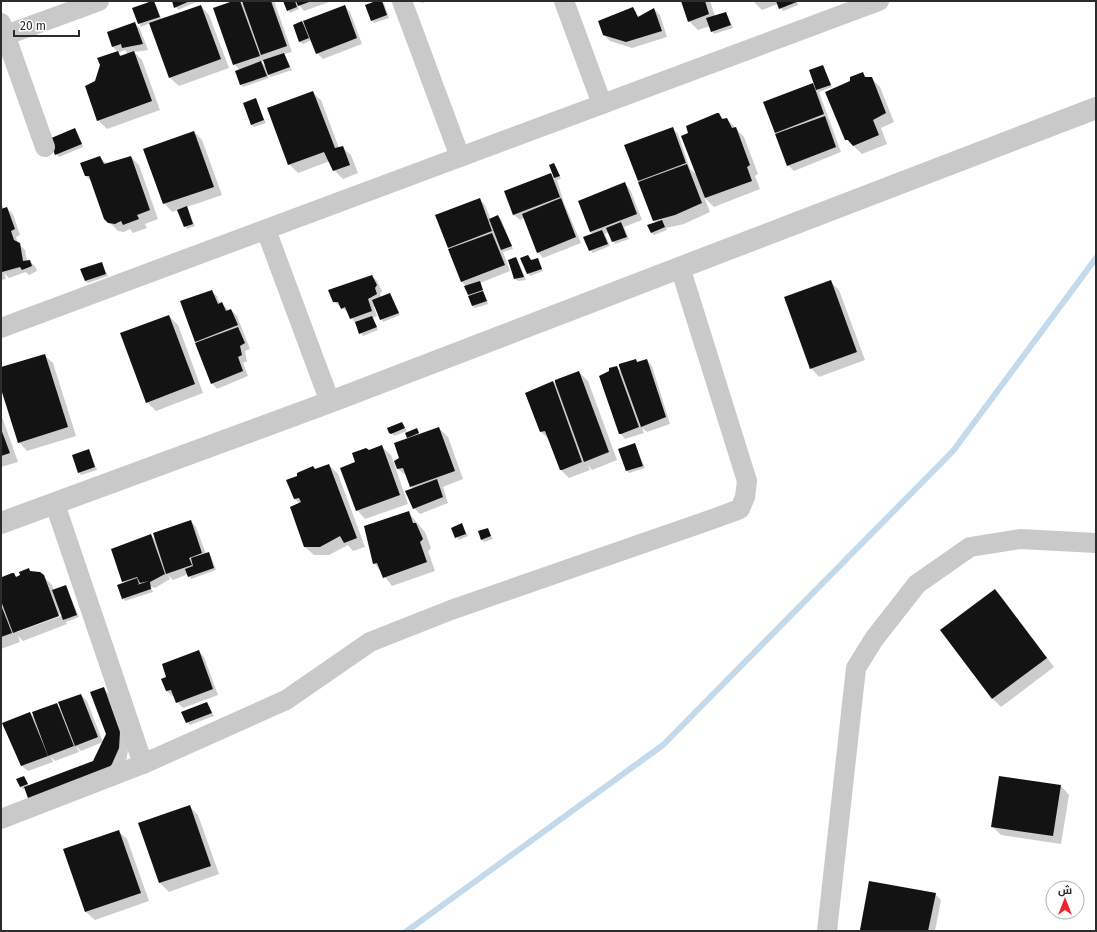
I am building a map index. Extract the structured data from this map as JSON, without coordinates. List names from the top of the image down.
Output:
{
  "scale_bar": "20 m",
  "north": "top"
}
